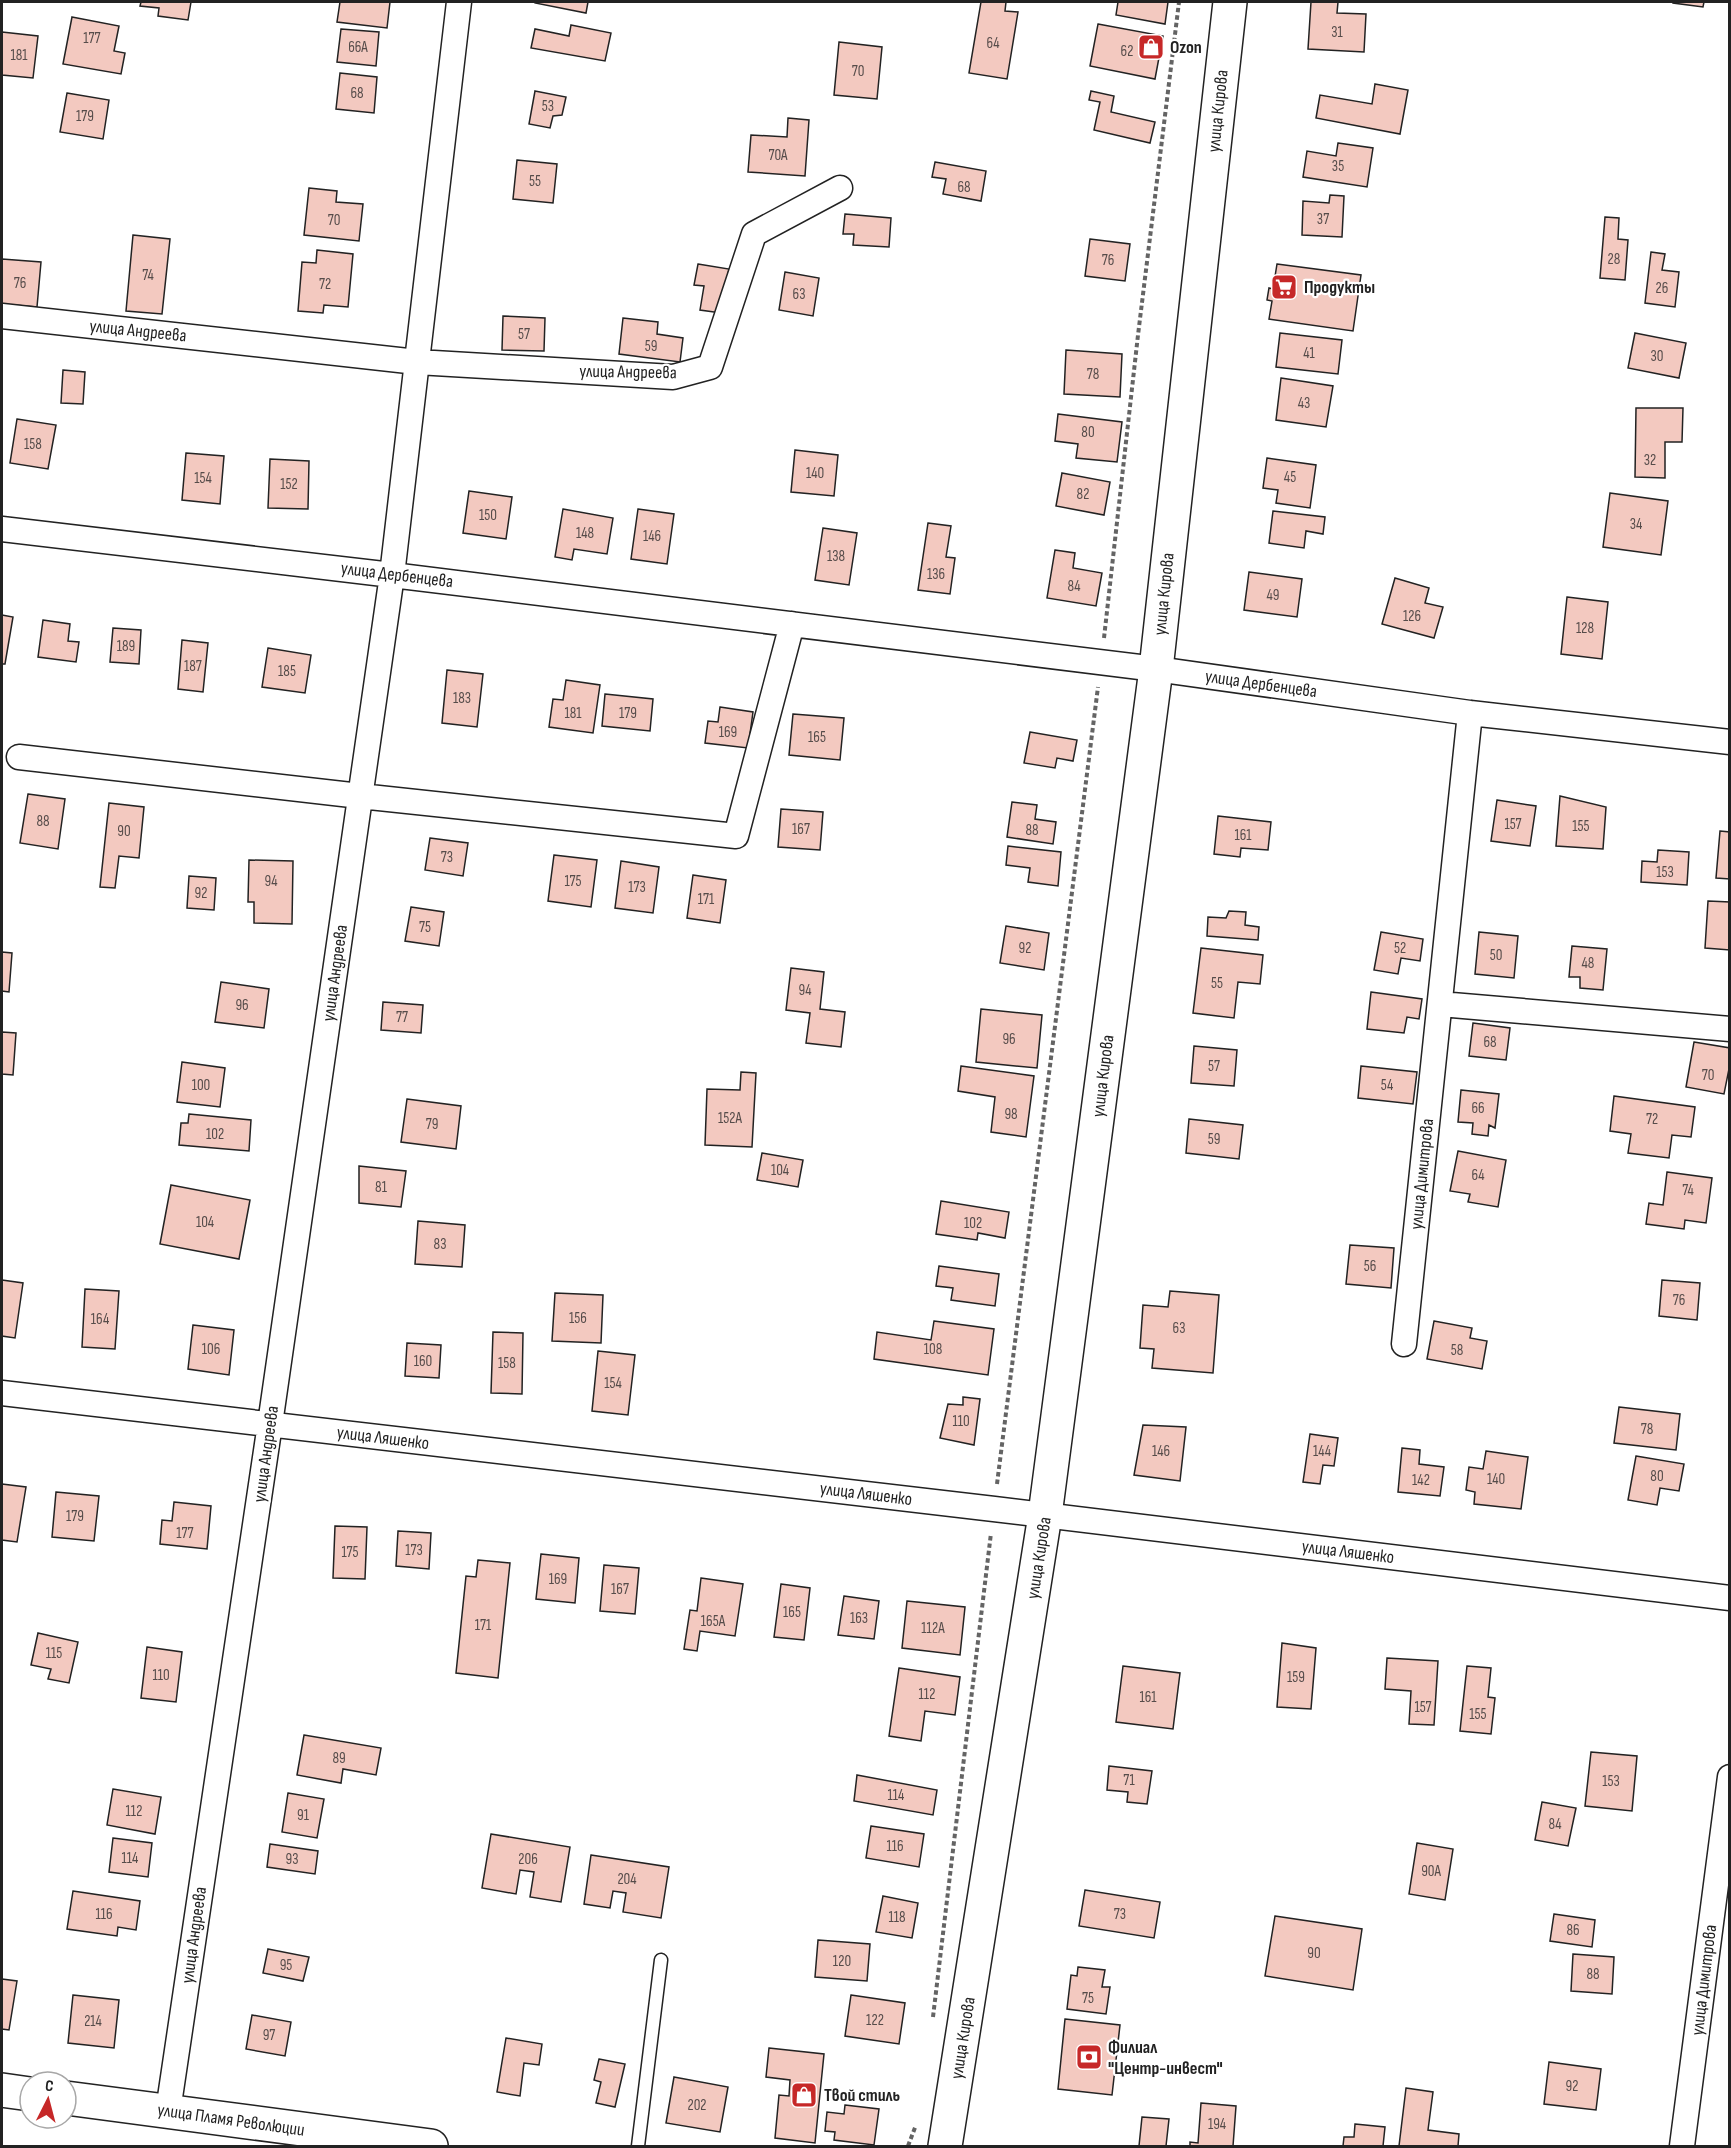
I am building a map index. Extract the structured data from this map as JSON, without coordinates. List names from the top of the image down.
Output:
{
  "streets": {
    "main road": ["улица Кирова", "улица Пламя Революции"],
    "street": [
      "улица Андреева",
      "улица Дербенцева",
      "улица Димитрова",
      "улица Ляшенко"
    ]
  },
  "crossings": [
    ["улица Кирова", "улица Дербенцева"],
    ["улица Кирова", "улица Ляшенко"],
    ["улица Андреева", "улица Дербенцева"],
    ["улица Андреева", "улица Ляшенко"],
    ["улица Андреева", "улица Пламя Революции"],
    ["улица Дербенцева", "улица Димитрова"]
  ],
  "places": {
    "shop": ["Ozon", "Твой стиль"],
    "supermarket": ["Продукты"],
    "bank": ["Филиал \"Центр-инвест\""]
  },
  "house_numbers": [
    "31",
    "177",
    "64",
    "66А",
    "62",
    "181",
    "70",
    "68",
    "53",
    "179",
    "70А",
    "35",
    "55",
    "68",
    "37",
    "70",
    "28",
    "76",
    "74",
    "76",
    "72",
    "26",
    "63",
    "57",
    "59",
    "41",
    "30",
    "78",
    "43",
    "80",
    "158",
    "32",
    "140",
    "45",
    "154",
    "152",
    "82",
    "150",
    "34",
    "148",
    "146",
    "138",
    "136",
    "84",
    "49",
    "126",
    "128",
    "189",
    "187",
    "185",
    "183",
    "181",
    "179",
    "169",
    "165",
    "88",
    "157",
    "155",
    "167",
    "88",
    "90",
    "161",
    "73",
    "153",
    "94",
    "175",
    "173",
    "92",
    "171",
    "75",
    "92",
    "52",
    "50",
    "48",
    "55",
    "94",
    "96",
    "77",
    "96",
    "68",
    "57",
    "70",
    "100",
    "54",
    "66",
    "98",
    "152А",
    "72",
    "79",
    "102",
    "59",
    "104",
    "64",
    "81",
    "74",
    "104",
    "102",
    "83",
    "56",
    "76",
    "156",
    "164",
    "63",
    "106",
    "108",
    "58",
    "160",
    "158",
    "154",
    "110",
    "78",
    "146",
    "144",
    "80",
    "140",
    "142",
    "179",
    "177",
    "173",
    "175",
    "169",
    "167",
    "165",
    "163",
    "165А",
    "171",
    "112А",
    "115",
    "110",
    "159",
    "112",
    "161",
    "157",
    "155",
    "89",
    "71",
    "153",
    "114",
    "112",
    "91",
    "84",
    "116",
    "114",
    "93",
    "206",
    "90А",
    "204",
    "116",
    "73",
    "118",
    "86",
    "90",
    "120",
    "95",
    "88",
    "75",
    "122",
    "214",
    "97",
    "92",
    "202",
    "194"
  ],
  "north": "top"
}
